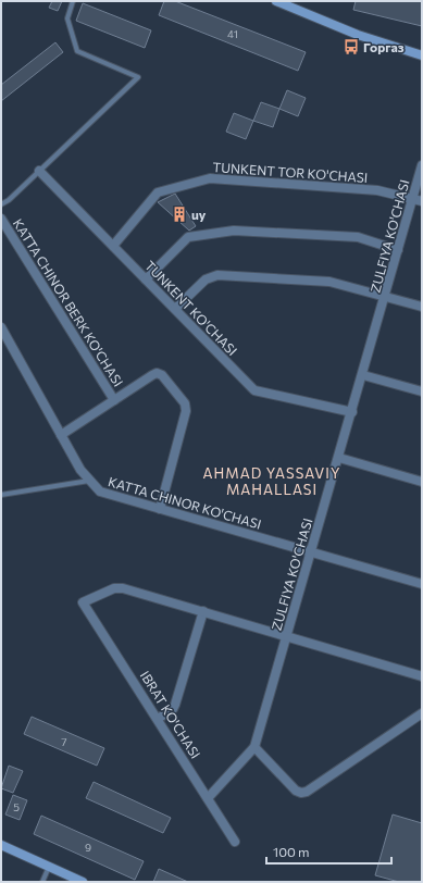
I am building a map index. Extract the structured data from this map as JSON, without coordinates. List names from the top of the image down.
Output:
{
  "streets": {
    "street": [
      "TUNKENT TOR KO'CHASI",
      "ZULFIYA KO'CHASI",
      "KATTA CHINOR BERK KO'CHASI",
      "TUNKENT KO'CHASI",
      "KATTA CHINOR KO'CHASI",
      "IBRAT KO'CHASI"
    ]
  },
  "crossings": [
    ["TUNKENT TOR KO'CHASI", "ZULFIYA KO'CHASI"],
    ["TUNKENT TOR KO'CHASI", "TUNKENT KO'CHASI"],
    ["ZULFIYA KO'CHASI", "TUNKENT KO'CHASI"],
    ["ZULFIYA KO'CHASI", "KATTA CHINOR KO'CHASI"],
    ["ZULFIYA KO'CHASI", "IBRAT KO'CHASI"],
    ["KATTA CHINOR BERK KO'CHASI", "KATTA CHINOR KO'CHASI"]
  ],
  "districts": ["AHMAD YASSAVIY MAHALLASI"],
  "places": {
    "bus stop": ["Горгаз"],
    "building": ["uy"]
  },
  "house_numbers": [
    "41",
    "7",
    "5",
    "9"
  ],
  "scale_bar": "100 m"
}
